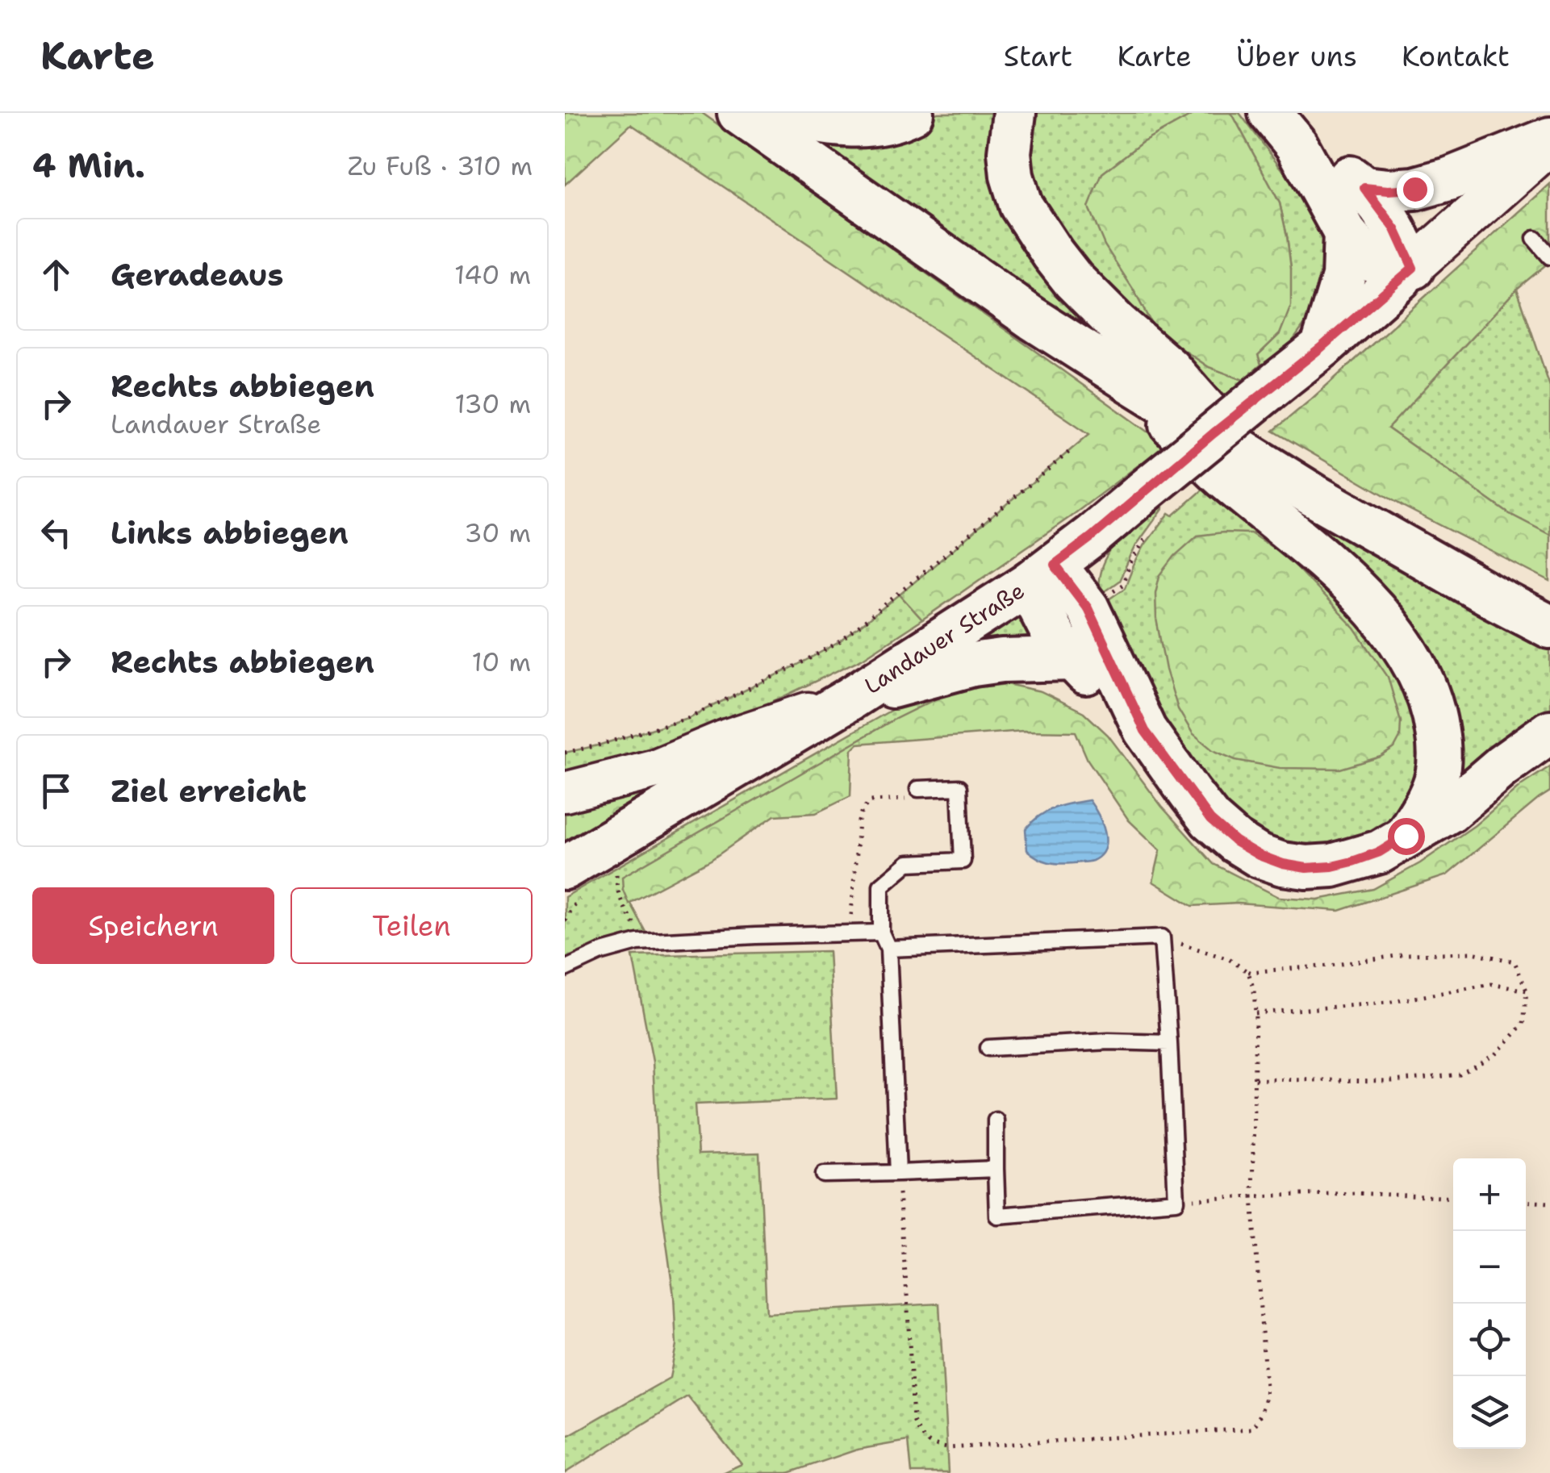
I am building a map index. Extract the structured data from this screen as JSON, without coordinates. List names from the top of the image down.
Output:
{
  "streets": {
    "main road": ["Landauer Straße"]
  },
  "page": {
    "header": "Karte",
    "nav": [
      "Start",
      "Karte",
      "Über uns",
      "Kontakt"
    ],
    "heading": ["4 Min.", "Zu Fuß · 310 m"],
    "list": [
      ["Geradeaus", "140 m"],
      ["Rechts abbiegen", "Landauer Straße", "130 m"],
      ["Links abbiegen", "30 m"],
      ["Rechts abbiegen", "10 m"],
      "Ziel erreicht"
    ],
    "buttons": ["Speichern", "Teilen"],
    "map_buttons": ["+", "−"]
  }
}
